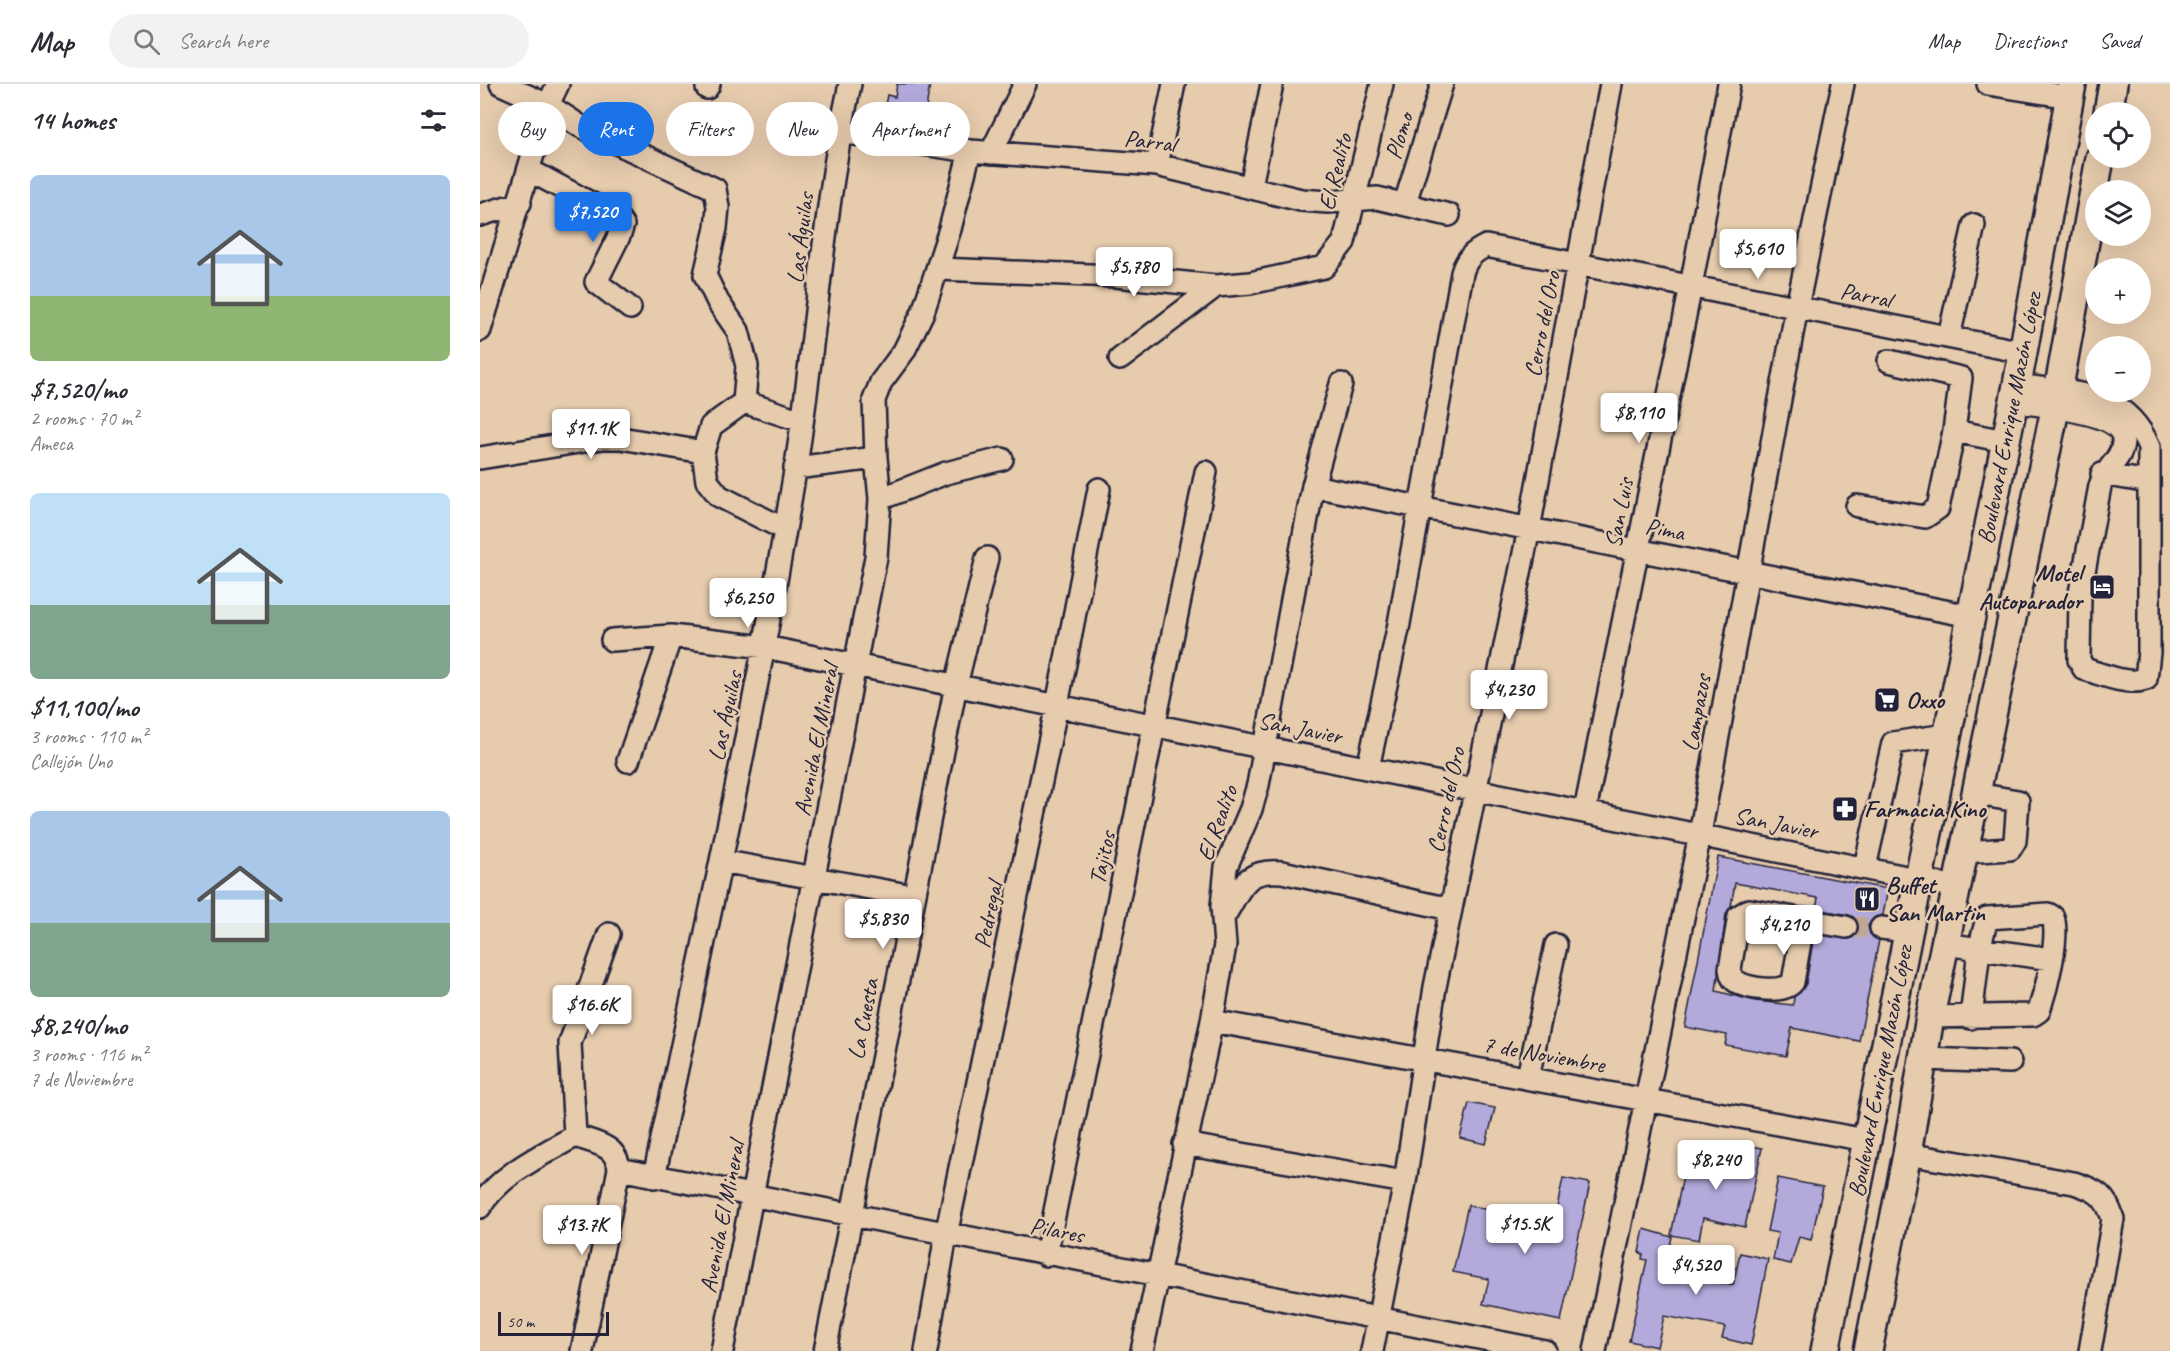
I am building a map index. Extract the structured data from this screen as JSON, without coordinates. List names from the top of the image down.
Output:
{
  "streets": {
    "main road": ["Boulevard Enrique Mazón López"],
    "street": [
      "Plomo",
      "Parral",
      "El Realito",
      "Las Águilas",
      "Cerro del Oro",
      "San Luis",
      "Pima",
      "Lampazos",
      "San Javier",
      "Avenida El Mineral",
      "Tajitos",
      "Pedregal",
      "La Cuesta",
      "7 de Noviembre",
      "Pilares"
    ]
  },
  "crossings": [
    ["Plomo", "Parral"],
    ["Parral", "El Realito"],
    ["Parral", "Las Águilas"],
    ["Parral", "Cerro del Oro"],
    ["Parral", "Boulevard Enrique Mazón López"],
    ["Parral", "San Luis"],
    ["Parral", "Pima"],
    ["Parral", "Lampazos"],
    ["El Realito", "Pima"],
    ["El Realito", "San Javier"],
    ["El Realito", "7 de Noviembre"],
    ["El Realito", "Pilares"],
    ["Las Águilas", "San Javier"],
    ["Las Águilas", "Pilares"],
    ["Cerro del Oro", "Pima"],
    ["Cerro del Oro", "San Javier"],
    ["Cerro del Oro", "7 de Noviembre"],
    ["Cerro del Oro", "Pilares"],
    ["Boulevard Enrique Mazón López", "Pima"],
    ["Boulevard Enrique Mazón López", "San Javier"],
    ["Boulevard Enrique Mazón López", "7 de Noviembre"],
    ["San Luis", "Pima"],
    ["San Luis", "San Javier"],
    ["Pima", "Lampazos"],
    ["Lampazos", "San Javier"],
    ["Lampazos", "7 de Noviembre"],
    ["San Javier", "Avenida El Mineral"],
    ["San Javier", "Tajitos"],
    ["San Javier", "Pedregal"],
    ["San Javier", "La Cuesta"],
    ["Avenida El Mineral", "Pilares"],
    ["Tajitos", "Pilares"],
    ["Pedregal", "Pilares"],
    ["La Cuesta", "Pilares"]
  ],
  "places": {
    "hotel": ["Motel Autoparador"],
    "supermarket": ["Oxxo"],
    "pharmacy": ["Farmacia Kino"],
    "restaurant": ["Buffet San Martin"]
  },
  "scale_bar": "50 m",
  "page": {
    "header": "Map",
    "search": "Search here",
    "nav": ["Map", "Directions", "Saved"],
    "heading": "14 homes",
    "map_buttons": ["+", "−"],
    "chip": [
      "Buy",
      "Rent",
      "Filters",
      "New",
      "Apartment"
    ],
    "list": [
      {
        "name": "$7,520/mo",
        "note": "2 rooms · 70 m² · Ameca"
      },
      {
        "name": "$11,100/mo",
        "note": "3 rooms · 110 m² · Callejón Uno"
      },
      {
        "name": "$8,240/mo",
        "note": "3 rooms · 116 m² · 7 de Noviembre"
      }
    ],
    "price": [
      "$7,520",
      "$5,610",
      "$5,780",
      "$8,110",
      "$11.1K",
      "$6,250",
      "$4,230",
      "$5,830",
      "$4,210",
      "$16.6K",
      "$8,240",
      "$15.5K",
      "$13.7K",
      "$4,520"
    ],
    "scale": "50 m"
  }
}
